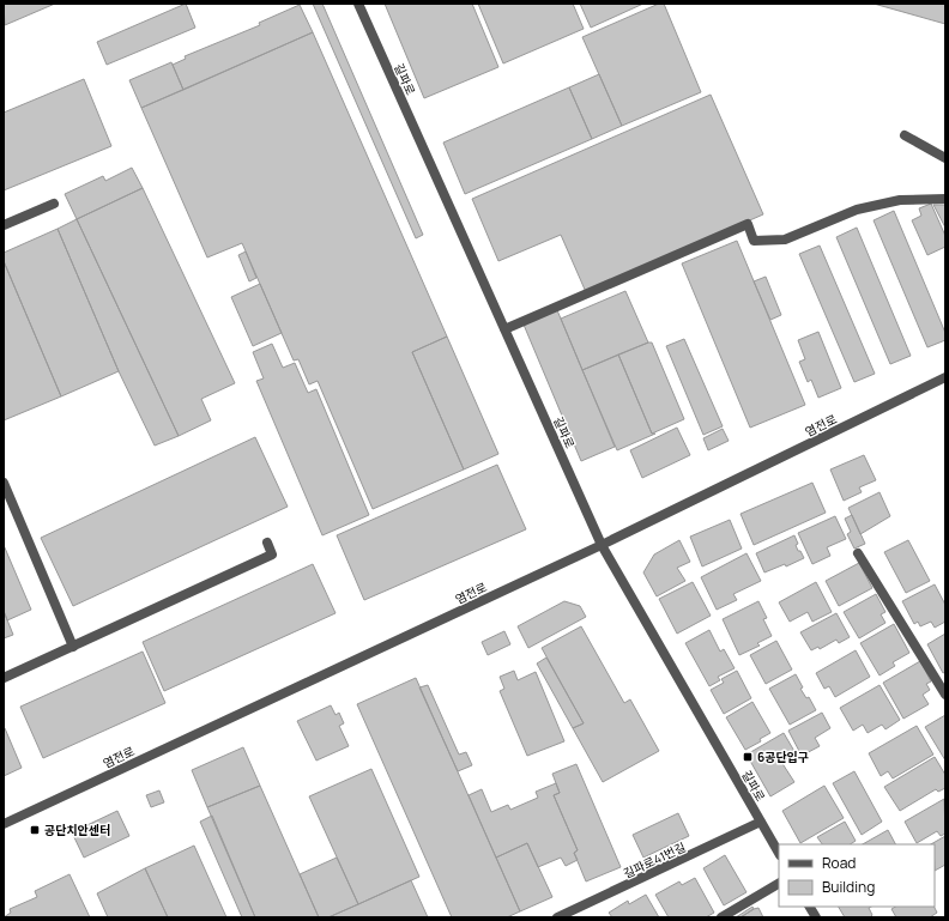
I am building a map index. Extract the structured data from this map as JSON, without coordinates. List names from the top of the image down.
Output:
{
  "streets": {
    "street": ["길파로", "염전로", "길파로41번길"]
  },
  "crossings": [
    ["길파로", "염전로"],
    ["길파로", "길파로41번길"]
  ],
  "places": {
    "transit": ["6공단입구", "공단치안센터"]
  },
  "legend": ["Road", "Building"]
}
